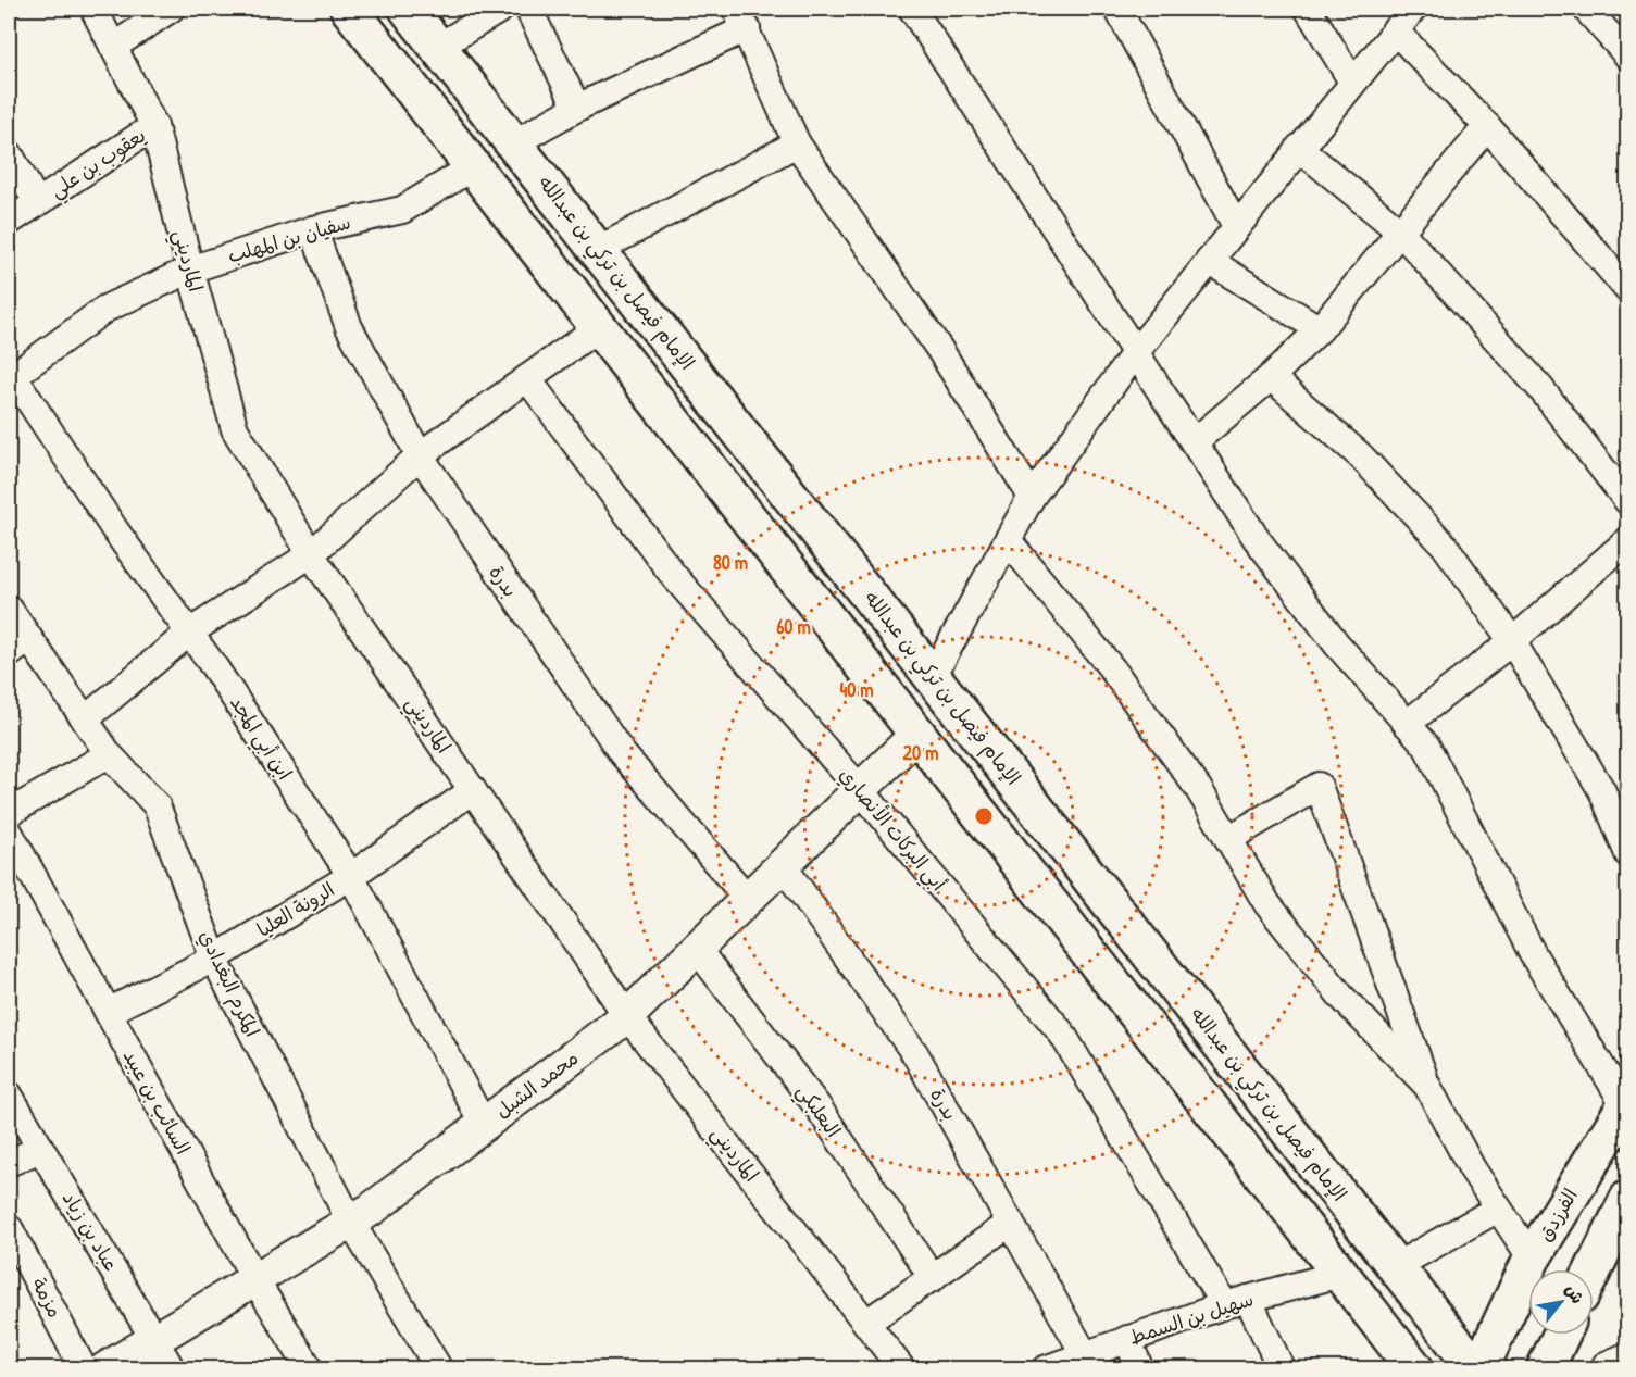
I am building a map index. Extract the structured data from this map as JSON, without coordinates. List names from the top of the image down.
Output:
{
  "streets": {
    "main road": ["الإمام فيصل بن تركي بن عبدالله", "الفرزدق"],
    "street": [
      "يعقوب بن علي",
      "سفيان بن المهلب",
      "المارديني",
      "بدرة",
      "ابن أبي المجد",
      "أبي البركات الأنصاري",
      "الرونة العليا",
      "المكرم البغدادي",
      "محمد الشبل",
      "السائب بن عبيد",
      "البعلبكي",
      "عباد بن زياد",
      "مزمة",
      "سهيل بن السمط"
    ]
  },
  "crossings": [
    ["يعقوب بن علي", "المارديني"],
    ["سفيان بن المهلب", "المارديني"],
    ["سفيان بن المهلب", "بدرة"],
    ["سفيان بن المهلب", "ابن أبي المجد"],
    ["المارديني", "الرونة العليا"],
    ["المارديني", "محمد الشبل"],
    ["الإمام فيصل بن تركي بن عبدالله", "الفرزدق"],
    ["بدرة", "محمد الشبل"],
    ["بدرة", "سهيل بن السمط"],
    ["ابن أبي المجد", "الرونة العليا"],
    ["ابن أبي المجد", "محمد الشبل"],
    ["أبي البركات الأنصاري", "محمد الشبل"],
    ["أبي البركات الأنصاري", "سهيل بن السمط"],
    ["الرونة العليا", "المكرم البغدادي"],
    ["الرونة العليا", "السائب بن عبيد"],
    ["المكرم البغدادي", "محمد الشبل"],
    ["محمد الشبل", "السائب بن عبيد"],
    ["محمد الشبل", "البعلبكي"],
    ["محمد الشبل", "عباد بن زياد"]
  ],
  "north": "top right",
  "rings": [
    "80 m",
    "60 m",
    "40 m",
    "20 m"
  ]
}
